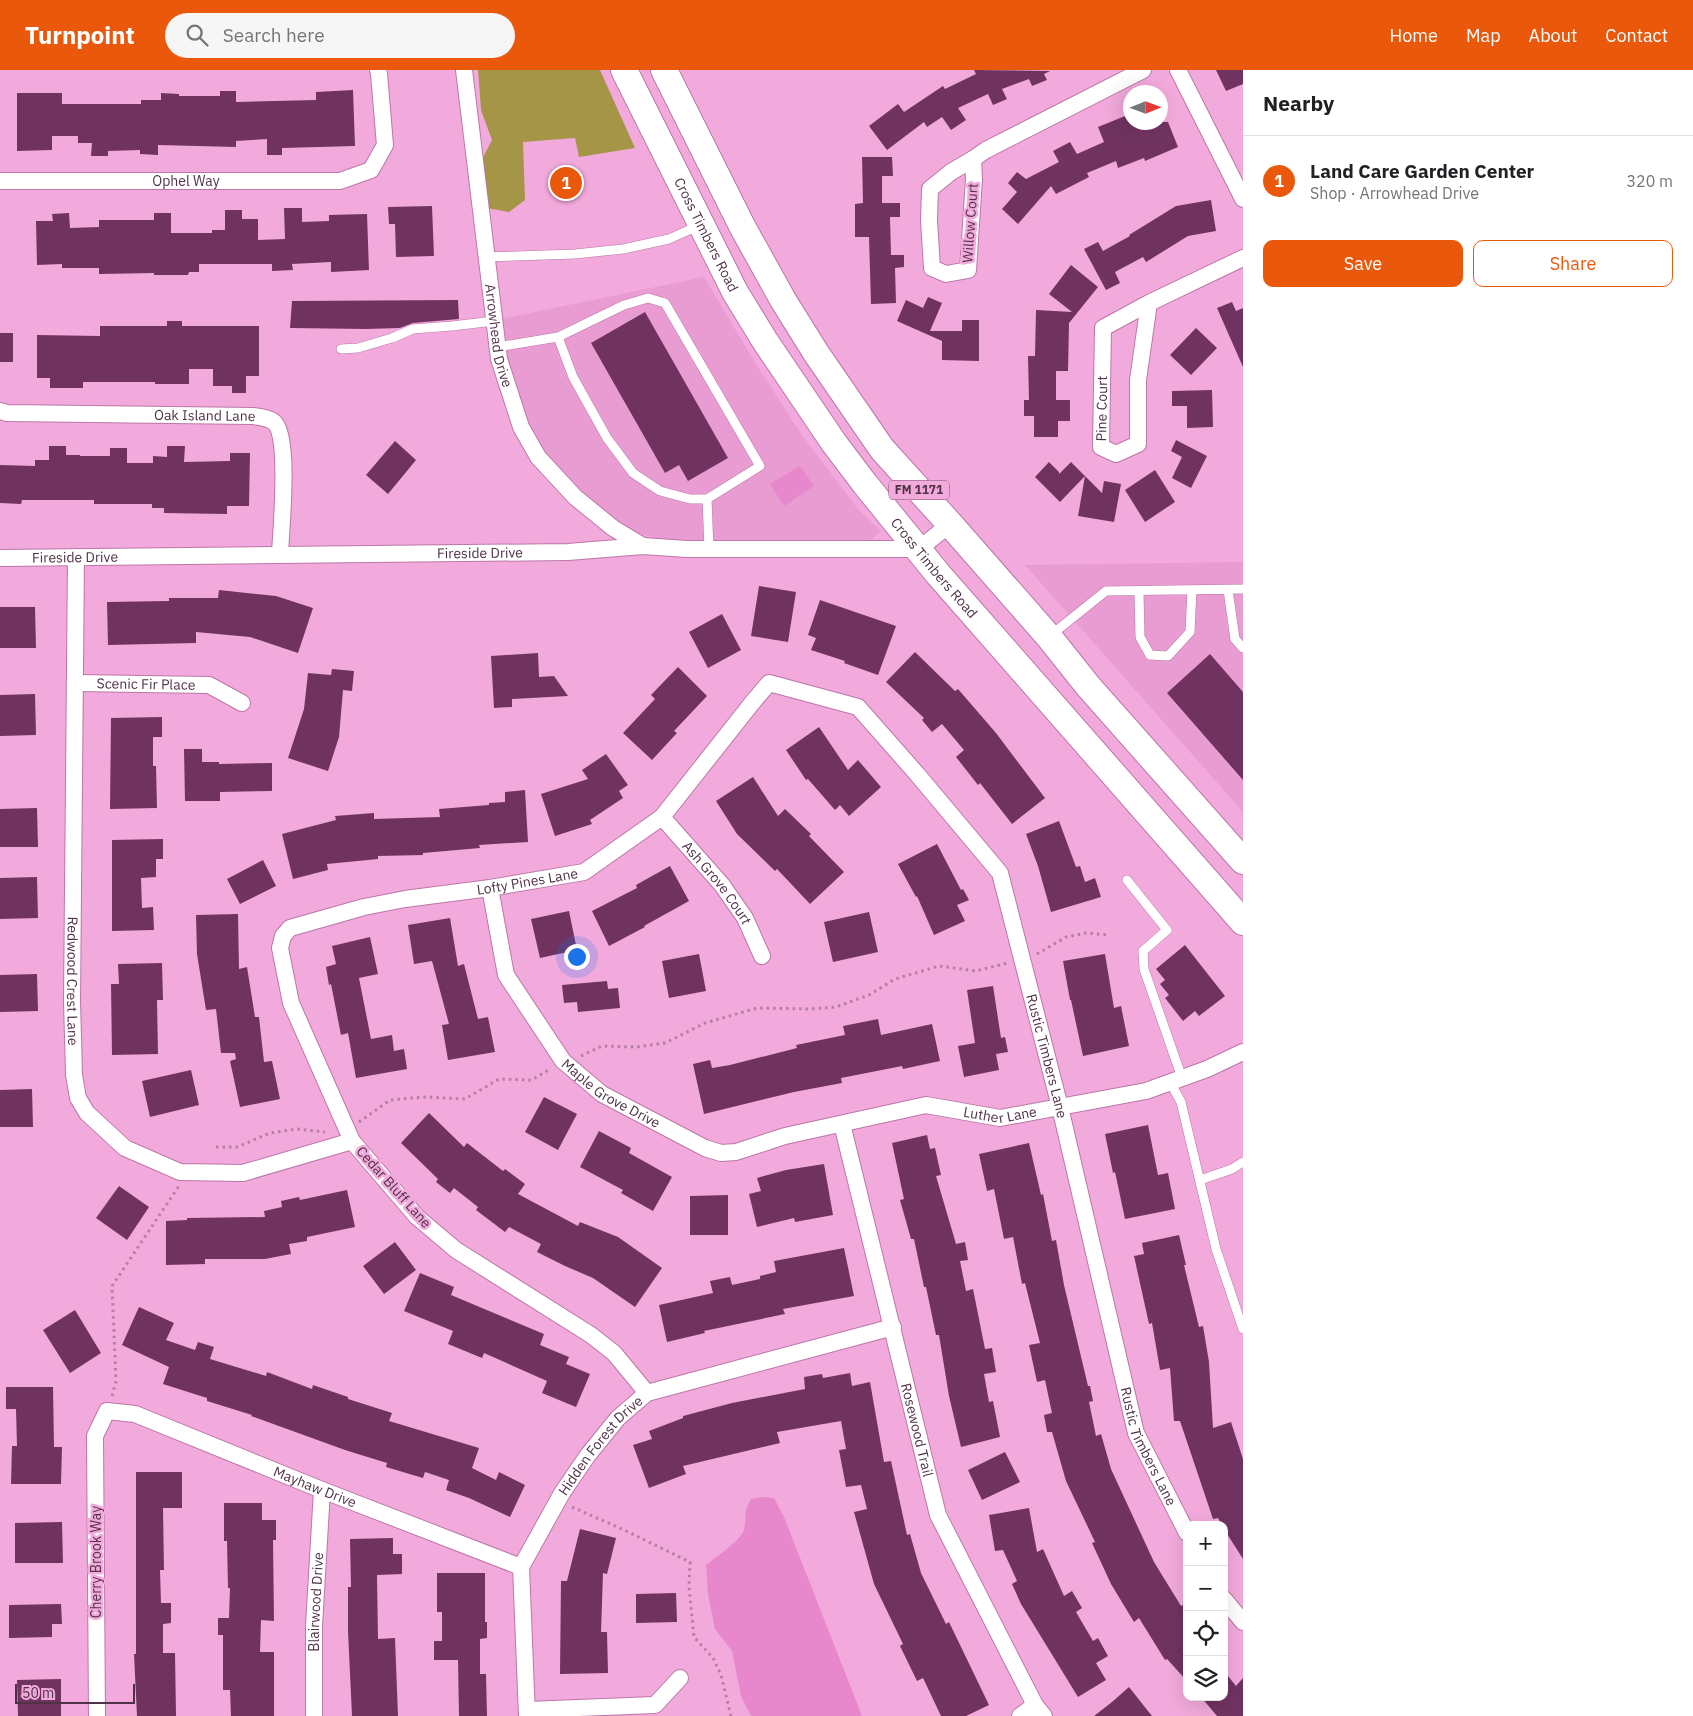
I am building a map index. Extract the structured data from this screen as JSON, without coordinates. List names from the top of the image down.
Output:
{
  "streets": {
    "main road": ["Cross Timbers Road", "FM 1171"],
    "street": [
      "Ophel Way",
      "Willow Court",
      "Arrowhead Drive",
      "Pine Court",
      "Oak Island Lane",
      "Fireside Drive",
      "Scenic Fir Place",
      "Lofty Pines Lane",
      "Ash Grove Court",
      "Redwood Crest Lane",
      "Rustic Timbers Lane",
      "Maple Grove Drive",
      "Luther Lane",
      "Cedar Bluff Lane",
      "Rosewood Trail",
      "Hidden Forest Drive",
      "Mayhaw Drive",
      "Cherry Brook Way",
      "Blairwood Drive"
    ]
  },
  "crossings": [
    ["Cross Timbers Road", "Fireside Drive"],
    ["Arrowhead Drive", "Fireside Drive"],
    ["Oak Island Lane", "Fireside Drive"],
    ["Fireside Drive", "Redwood Crest Lane"],
    ["Scenic Fir Place", "Redwood Crest Lane"],
    ["Lofty Pines Lane", "Ash Grove Court"],
    ["Lofty Pines Lane", "Rustic Timbers Lane"],
    ["Lofty Pines Lane", "Maple Grove Drive"],
    ["Lofty Pines Lane", "Cedar Bluff Lane"],
    ["Redwood Crest Lane", "Cedar Bluff Lane"],
    ["Rustic Timbers Lane", "Luther Lane"],
    ["Maple Grove Drive", "Luther Lane"],
    ["Maple Grove Drive", "Rosewood Trail"],
    ["Luther Lane", "Rosewood Trail"],
    ["Cedar Bluff Lane", "Hidden Forest Drive"],
    ["Rosewood Trail", "Hidden Forest Drive"],
    ["Hidden Forest Drive", "Mayhaw Drive"],
    ["Mayhaw Drive", "Cherry Brook Way"],
    ["Mayhaw Drive", "Blairwood Drive"]
  ],
  "scale_bar": "50 m",
  "north": "right",
  "page": {
    "header": "Turnpoint",
    "search": "Search here",
    "nav": [
      "Home",
      "Map",
      "About",
      "Contact"
    ],
    "heading": "Nearby",
    "list": [
      {
        "mark": "1",
        "name": "Land Care Garden Center",
        "note": "Shop · Arrowhead Drive",
        "value": "320 m"
      }
    ],
    "pins": "1",
    "buttons": ["Save", "Share"],
    "map_buttons": ["+", "−"],
    "scale": "50 m"
  }
}
